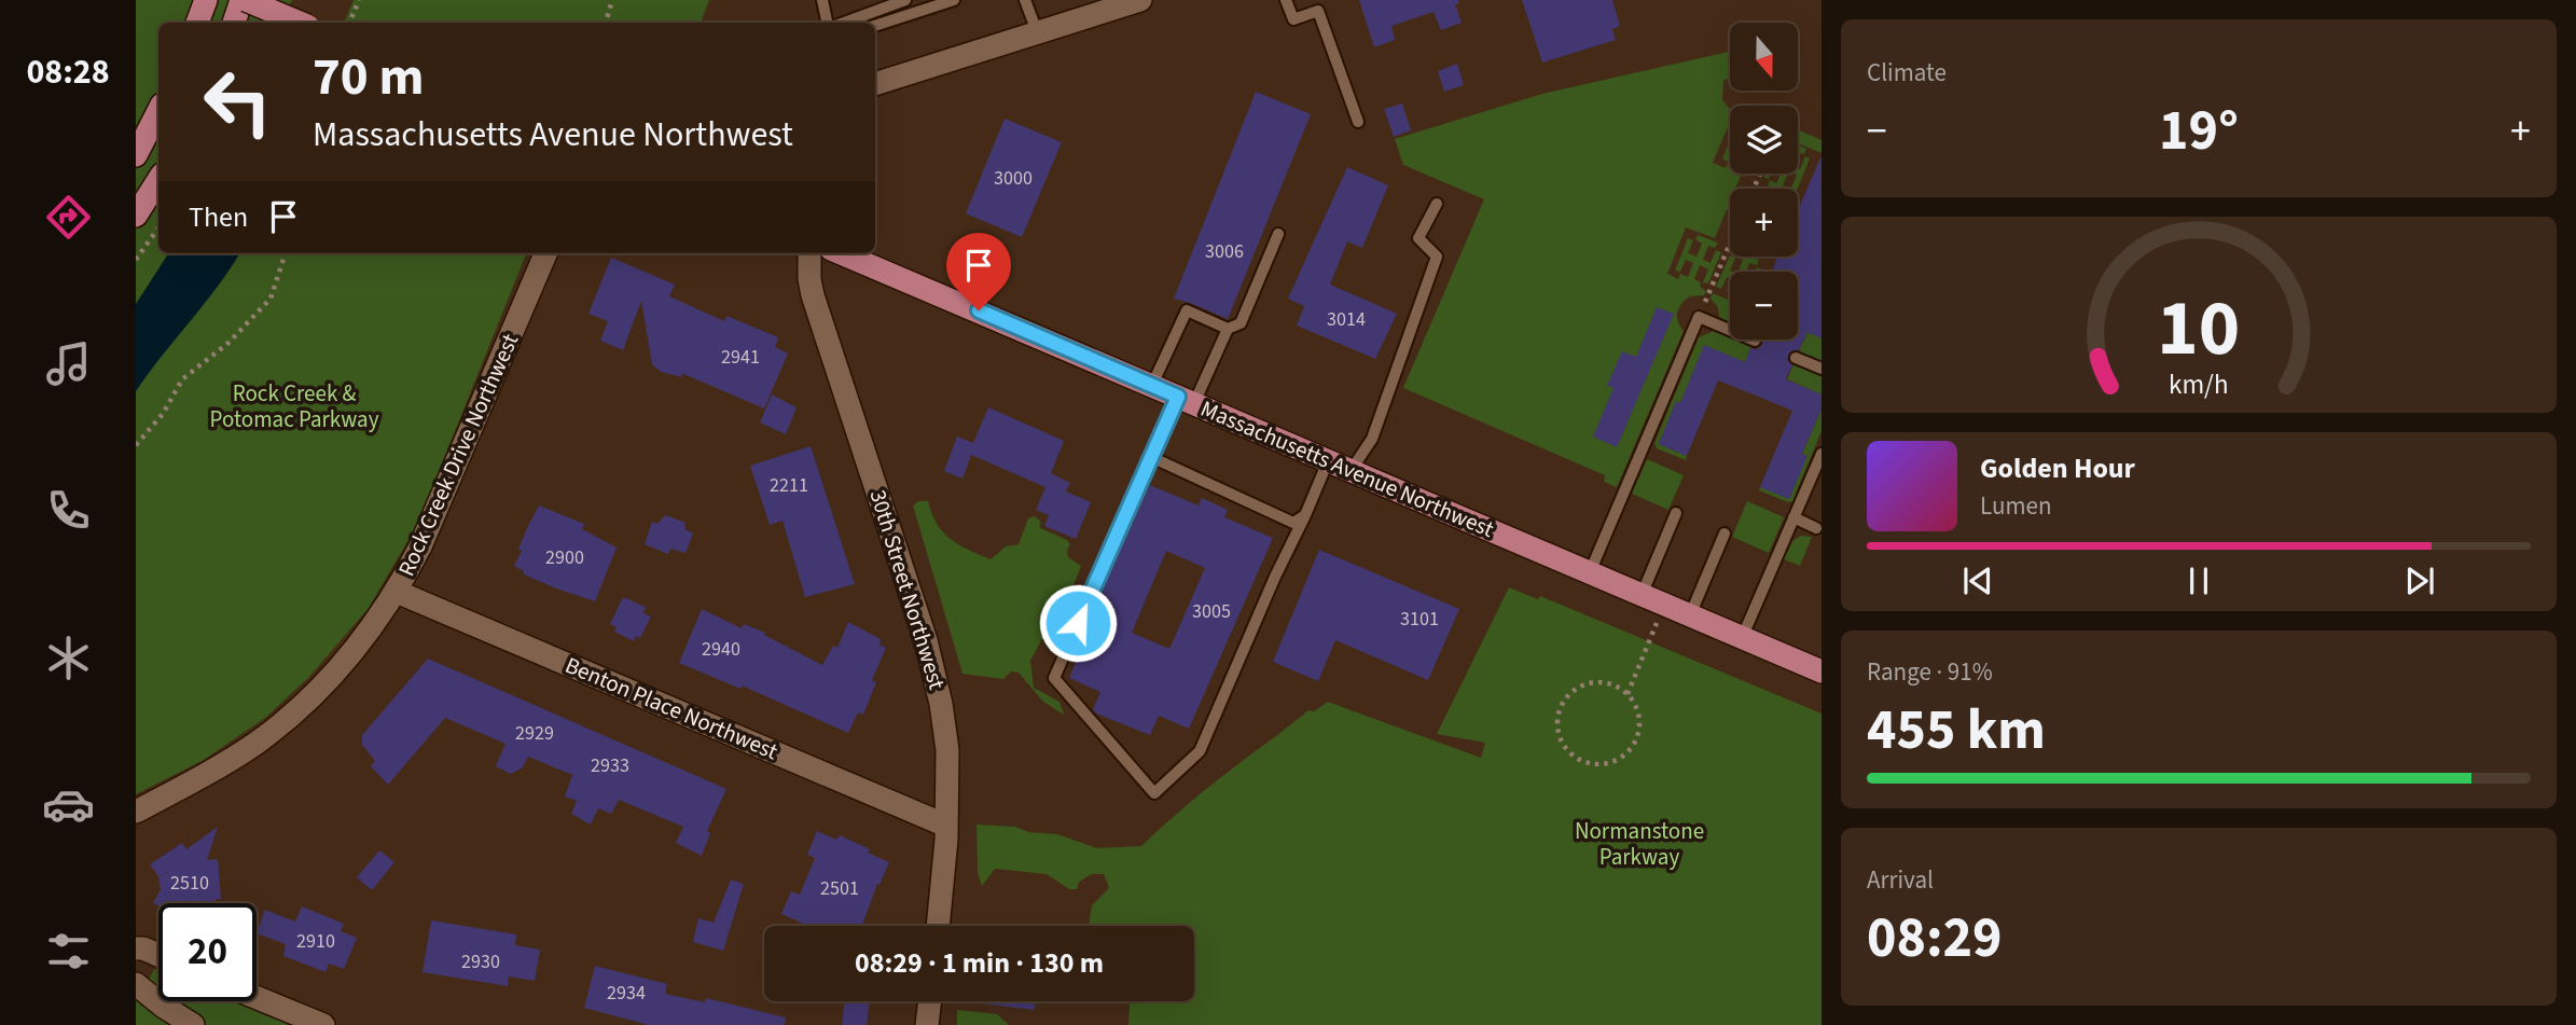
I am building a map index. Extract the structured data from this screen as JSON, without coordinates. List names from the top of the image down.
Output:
{
  "streets": {
    "main road": ["Massachusetts Avenue Northwest"],
    "street": ["Rock Creek Drive Northwest", "30th Street Northwest", "Benton Place Northwest"]
  },
  "crossings": [
    ["Rock Creek Drive Northwest", "Benton Place Northwest"],
    ["30th Street Northwest", "Benton Place Northwest"]
  ],
  "parks": ["Rock Creek & Potomac Parkway", "Normanstone Parkway"],
  "house_numbers": [
    "3000",
    "3006",
    "3014",
    "2941",
    "2211",
    "2900",
    "3005",
    "3101",
    "2940",
    "2929",
    "2933",
    "2510",
    "2501",
    "2910",
    "2930",
    "2934"
  ],
  "north": "bottom",
  "page": {
    "tabs": "08:28",
    "tile": [
      "Climate",
      ["Range · 91%", "455 km"],
      ["Arrival", "08:29"]
    ],
    "map_buttons": ["+", "−"],
    "turn": ["70 m", "Massachusetts Avenue Northwest"],
    "heat": ["−", "19°", "+"],
    "then": "Then",
    "song": ["Golden Hour", "Lumen"],
    "limit": "20",
    "trip": "08:29 · 1 min · 130 m",
    "gauge": ["10", "km/h"]
  }
}
